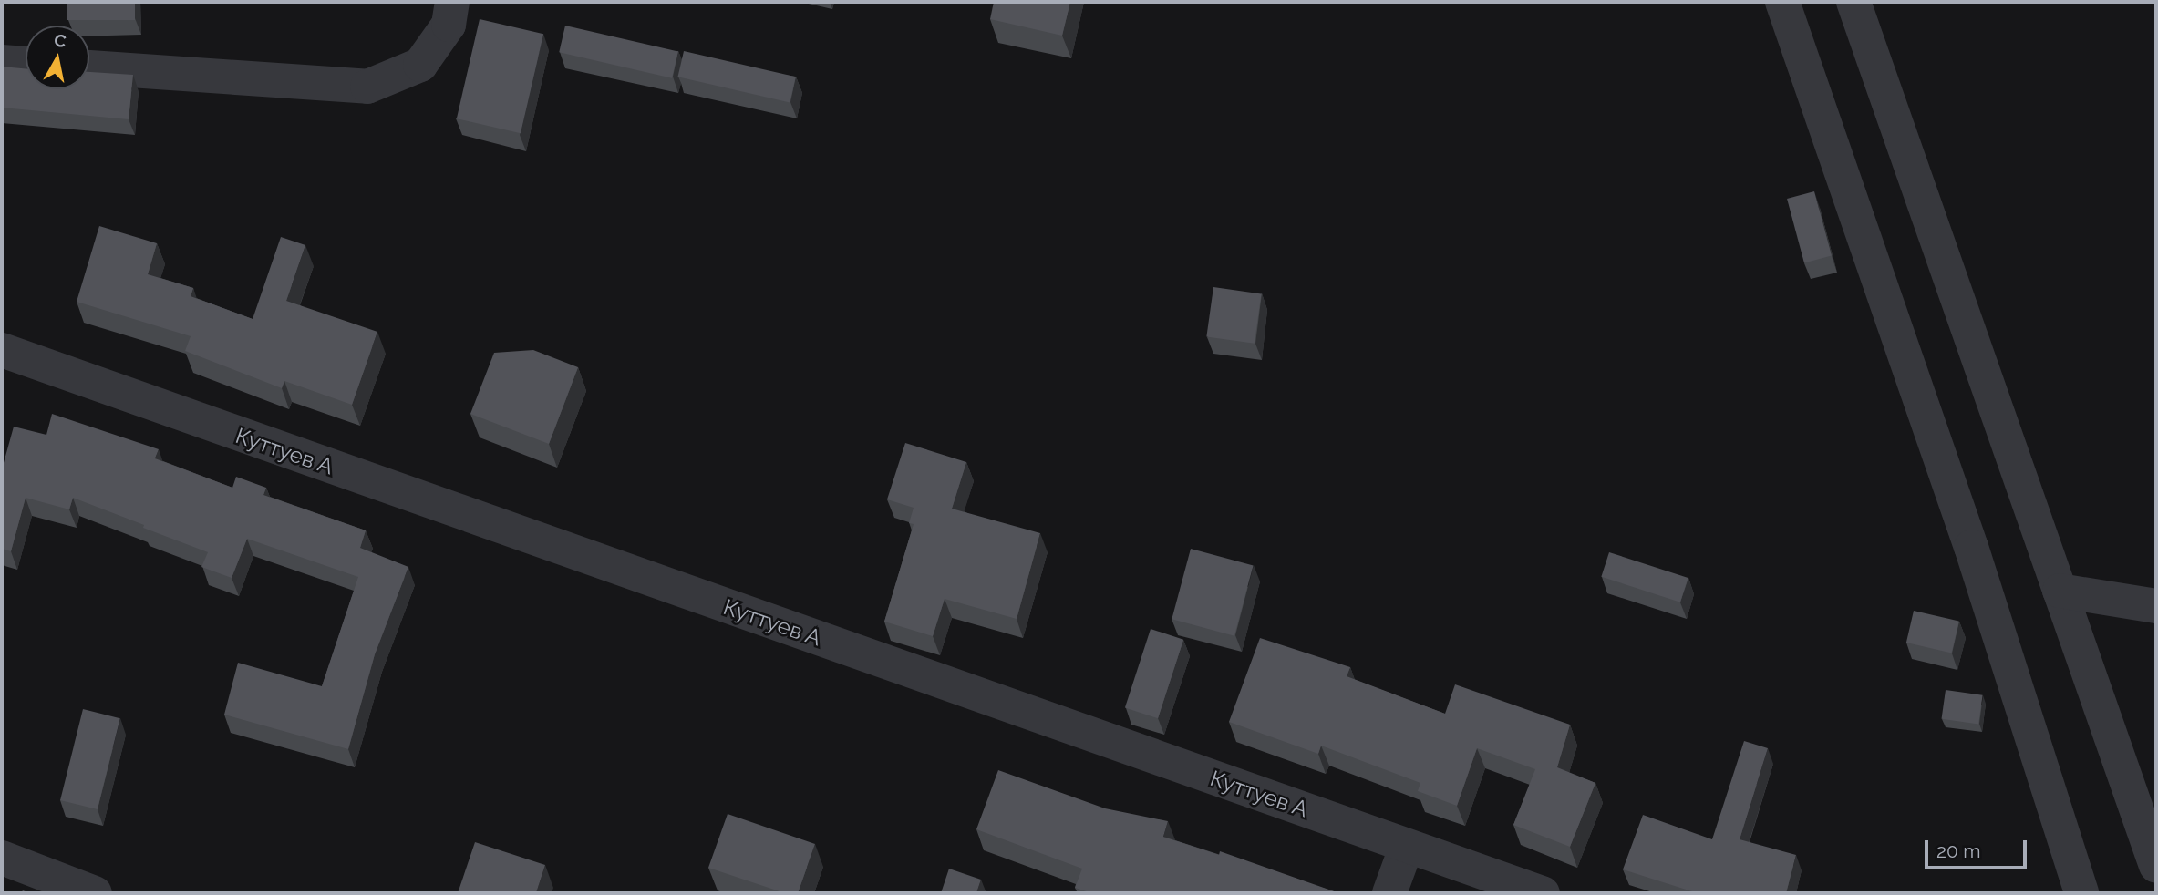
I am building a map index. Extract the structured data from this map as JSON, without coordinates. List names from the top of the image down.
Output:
{
  "streets": {
    "street": ["Куттуев А"]
  },
  "scale_bar": "20 m",
  "north": "top"
}
